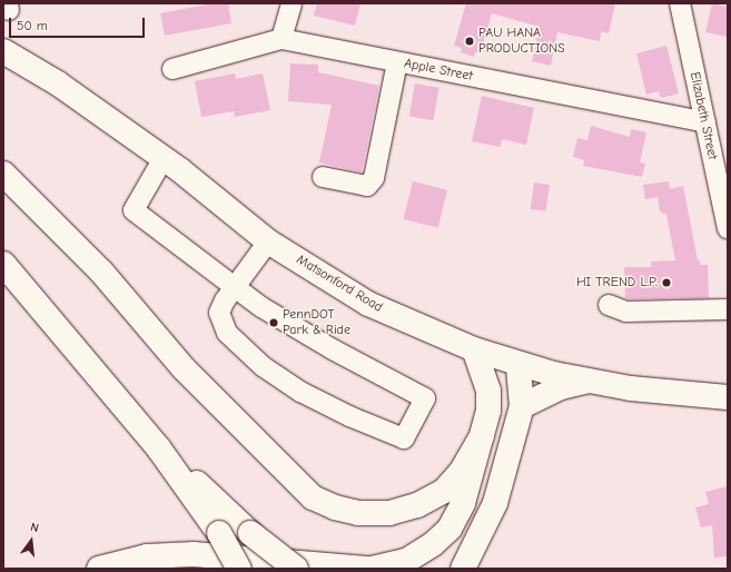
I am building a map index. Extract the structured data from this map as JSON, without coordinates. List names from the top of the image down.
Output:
{
  "streets": {
    "main road": ["Matsonford Road"],
    "street": ["Apple Street", "Elizabeth Street"]
  },
  "crossings": [
    ["Apple Street", "Elizabeth Street"]
  ],
  "places": ["PAU HANA PRODUCTIONS", "HI TREND L.P.", "PennDOT Park & Ride"],
  "scale_bar": "50 m",
  "north": "top"
}
